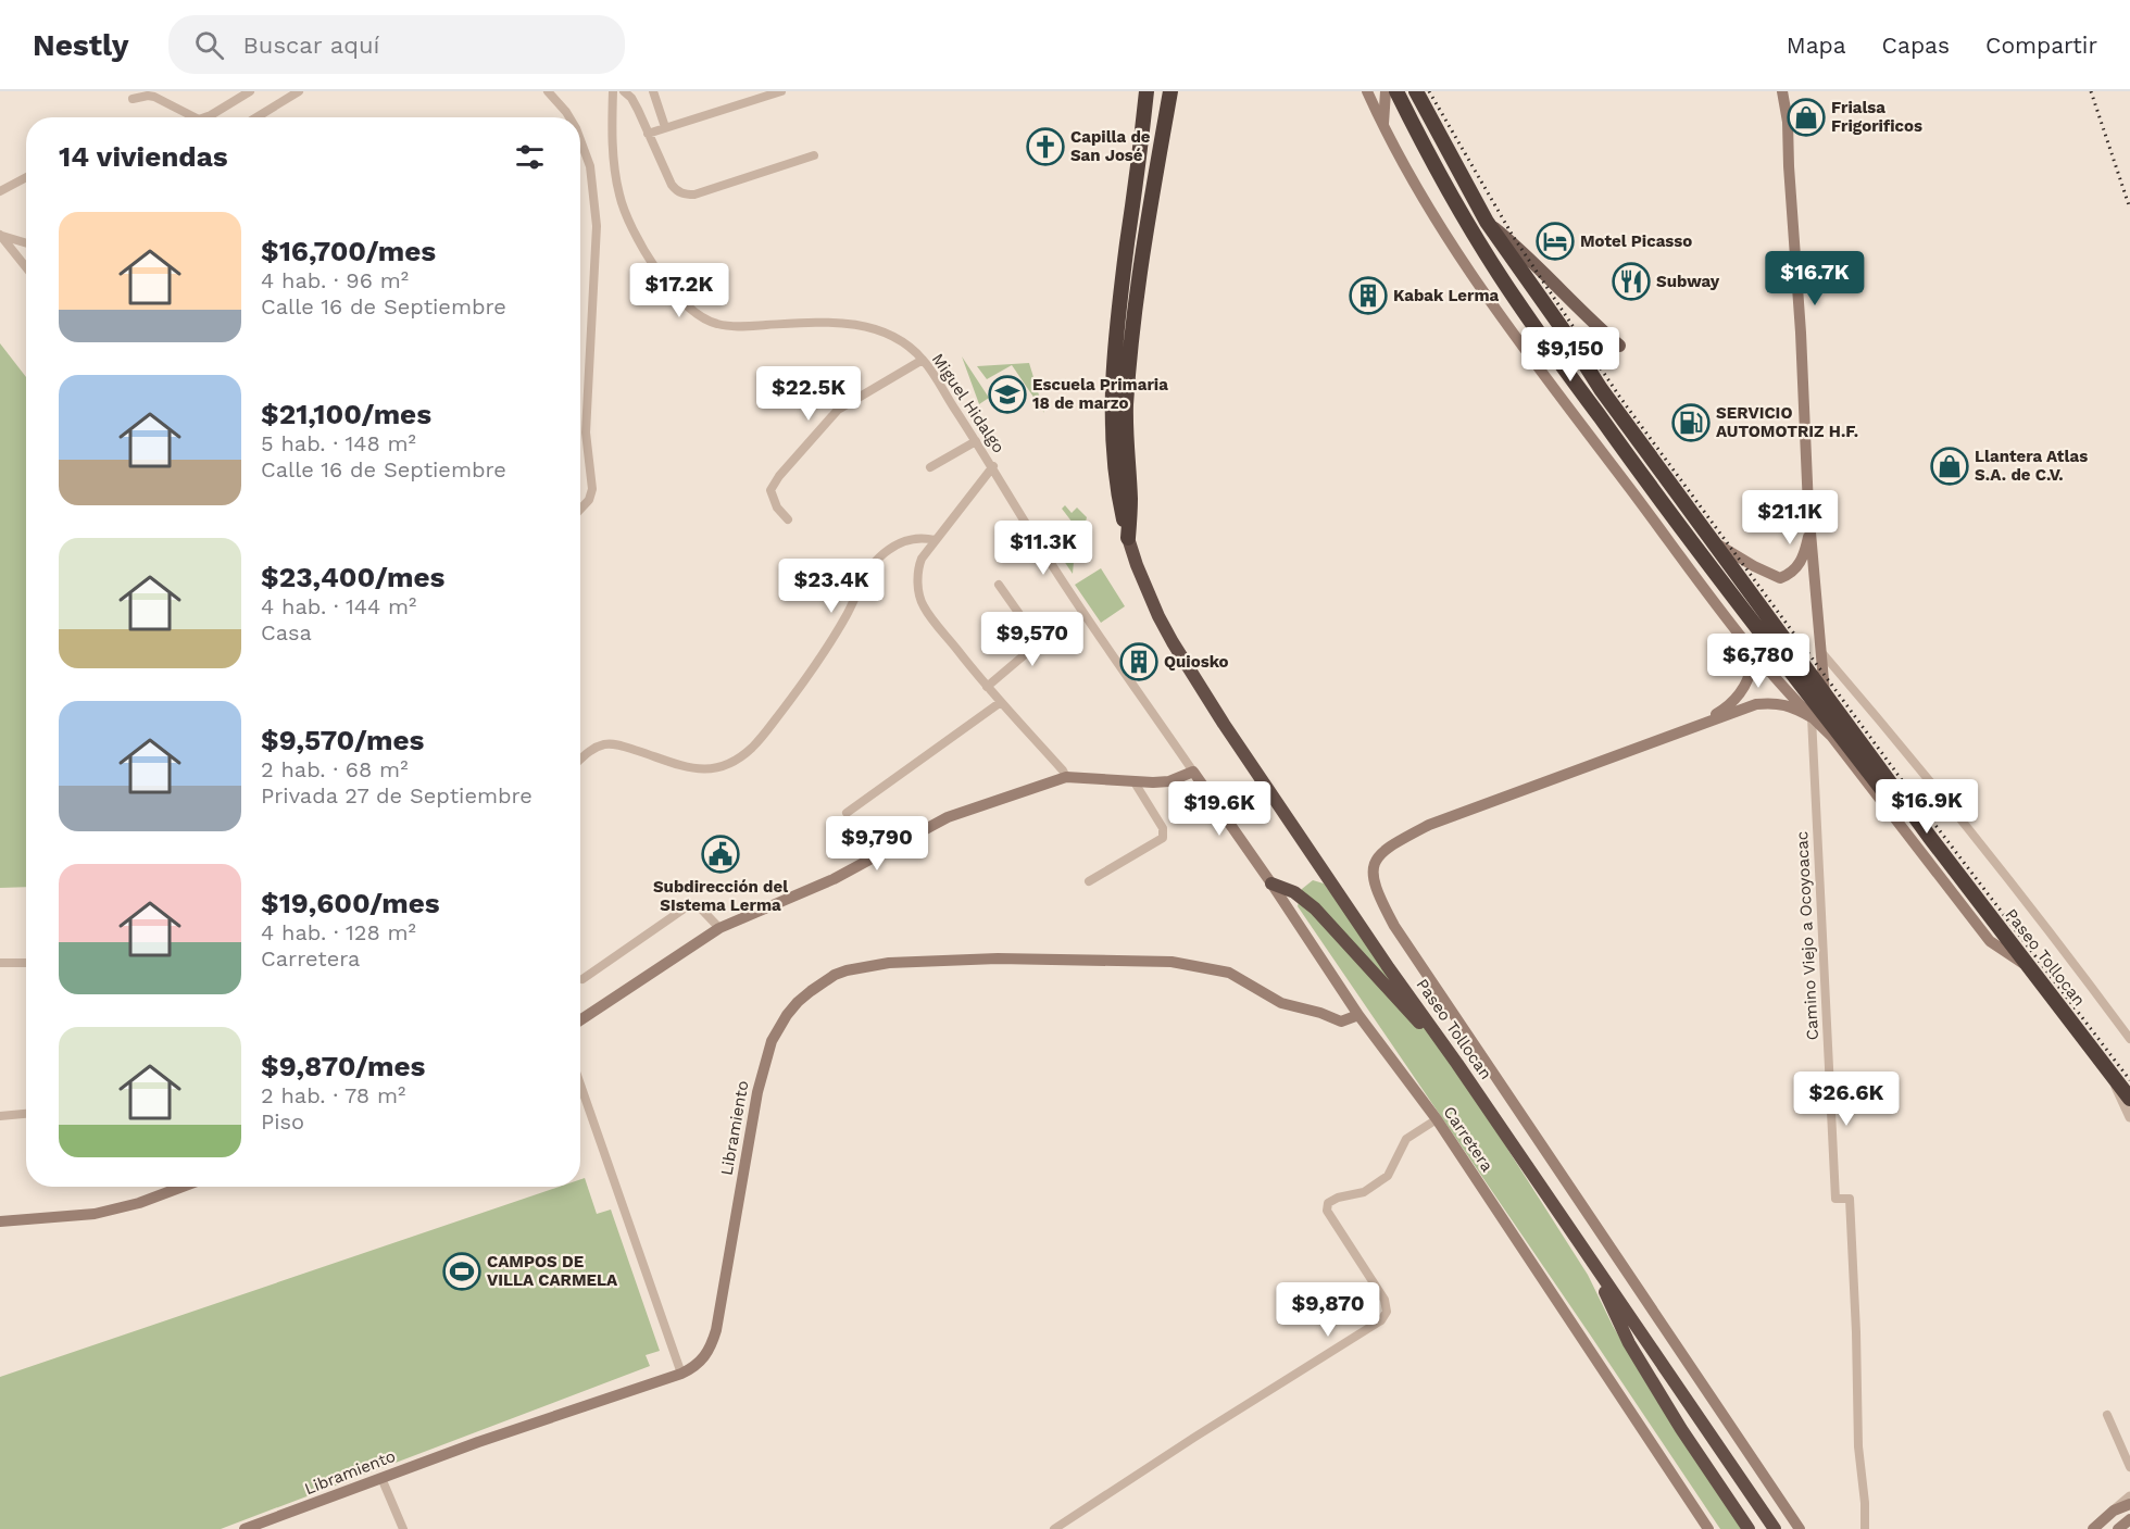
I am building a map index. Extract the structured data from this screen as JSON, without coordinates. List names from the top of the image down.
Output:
{
  "streets": {
    "highway": ["Paseo Tollocan"],
    "main road": ["Libramiento", "Carretera"],
    "street": ["Miguel Hidalgo", "Camino Viejo a Ocoyoacac"]
  },
  "crossings": [
    ["Miguel Hidalgo", "Carretera"],
    ["Libramiento", "Carretera"]
  ],
  "places": {
    "shop": ["Frialsa Frigorificos", "Llantera Atlas S.A. de C.V."],
    "church": ["Capilla de San José"],
    "hotel": ["Motel Picasso"],
    "restaurant": ["Subway"],
    "building": ["Kabak Lerma", "Quiosko"],
    "school or university": ["Escuela Primaria 18 de marzo"],
    "fuel station": ["SERVICIO AUTOMOTRIZ H.F."],
    "public building": ["Subdirección del SIstema Lerma"],
    "sports": ["CAMPOS DE VILLA CARMELA"]
  },
  "page": {
    "header": "Nestly",
    "search": "Buscar aquí",
    "nav": ["Mapa", "Capas", "Compartir"],
    "heading": "14 viviendas",
    "list": [
      {
        "name": "$16,700/mes",
        "note": "4 hab. · 96 m² · Calle 16 de Septiembre"
      },
      {
        "name": "$21,100/mes",
        "note": "5 hab. · 148 m² · Calle 16 de Septiembre"
      },
      {
        "name": "$23,400/mes",
        "note": "4 hab. · 144 m² · Casa"
      },
      {
        "name": "$9,570/mes",
        "note": "2 hab. · 68 m² · Privada 27 de Septiembre"
      },
      {
        "name": "$19,600/mes",
        "note": "4 hab. · 128 m² · Carretera"
      },
      {
        "name": "$9,870/mes",
        "note": "2 hab. · 78 m² · Piso"
      }
    ],
    "price": [
      "$16.7K",
      "$17.2K",
      "$9,150",
      "$22.5K",
      "$21.1K",
      "$11.3K",
      "$23.4K",
      "$9,570",
      "$6,780",
      "$16.9K",
      "$19.6K",
      "$9,790",
      "$26.6K",
      "$9,870"
    ]
  }
}
